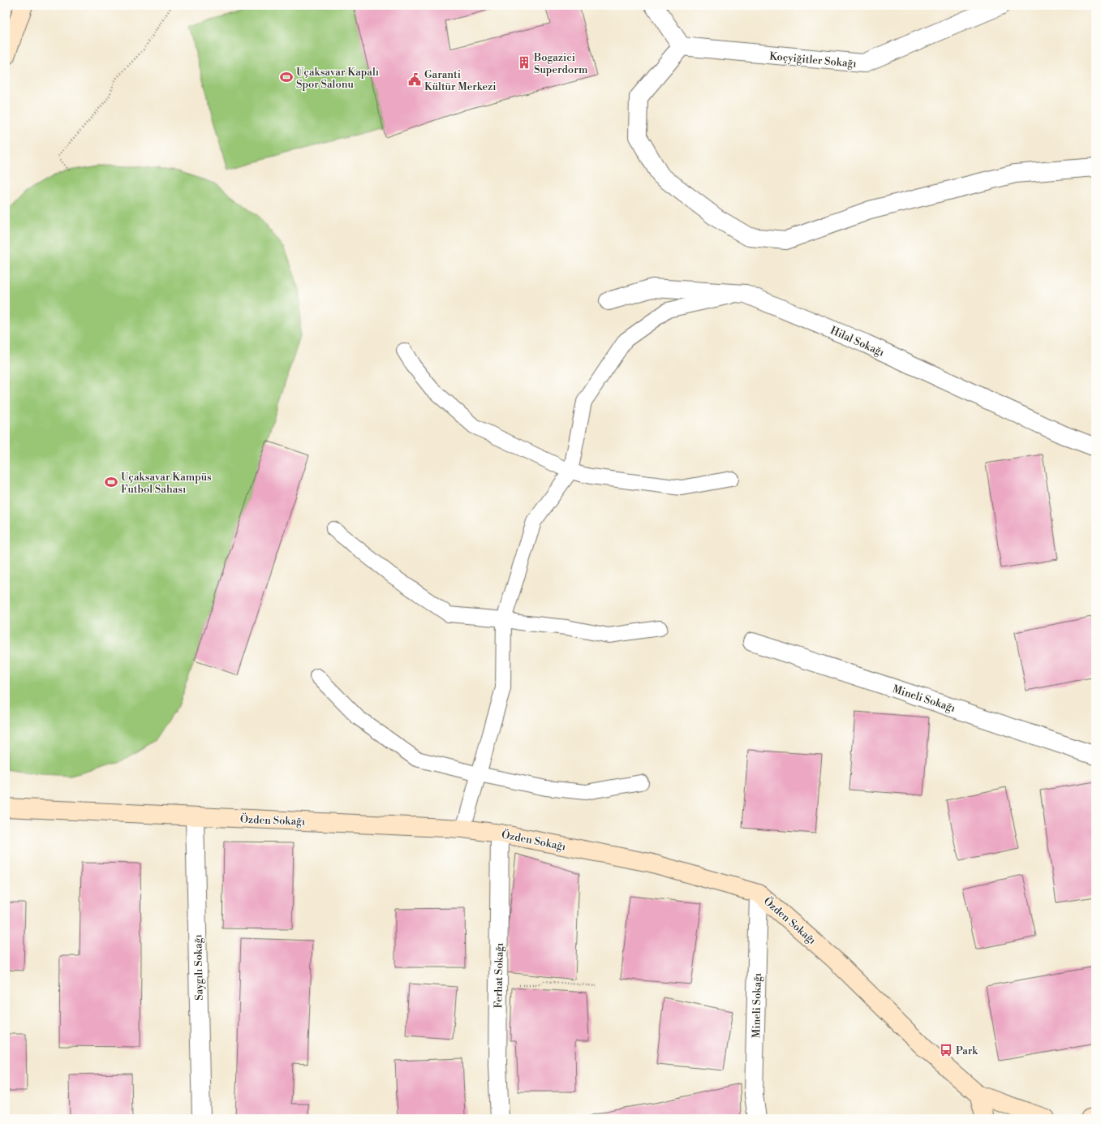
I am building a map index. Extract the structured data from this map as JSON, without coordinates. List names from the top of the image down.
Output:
{
  "streets": {
    "street": [
      "Koçyiğitler Sokağı",
      "Hilal Sokağı",
      "Mineli Sokağı",
      "Özden Sokağı",
      "Saygılı Sokağı",
      "Ferhat Sokağı"
    ]
  },
  "crossings": [
    ["Mineli Sokağı", "Özden Sokağı"],
    ["Özden Sokağı", "Saygılı Sokağı"],
    ["Özden Sokağı", "Ferhat Sokağı"]
  ],
  "places": {
    "building": ["Bogazici Superdorm"],
    "sports": ["Uçaksavar Kapalı Spor Salonu", "Uçaksavar Kampüs Futbol Sahası"],
    "public building": ["Garanti Kültür Merkezi"],
    "bus stop": ["Park"]
  }
}
